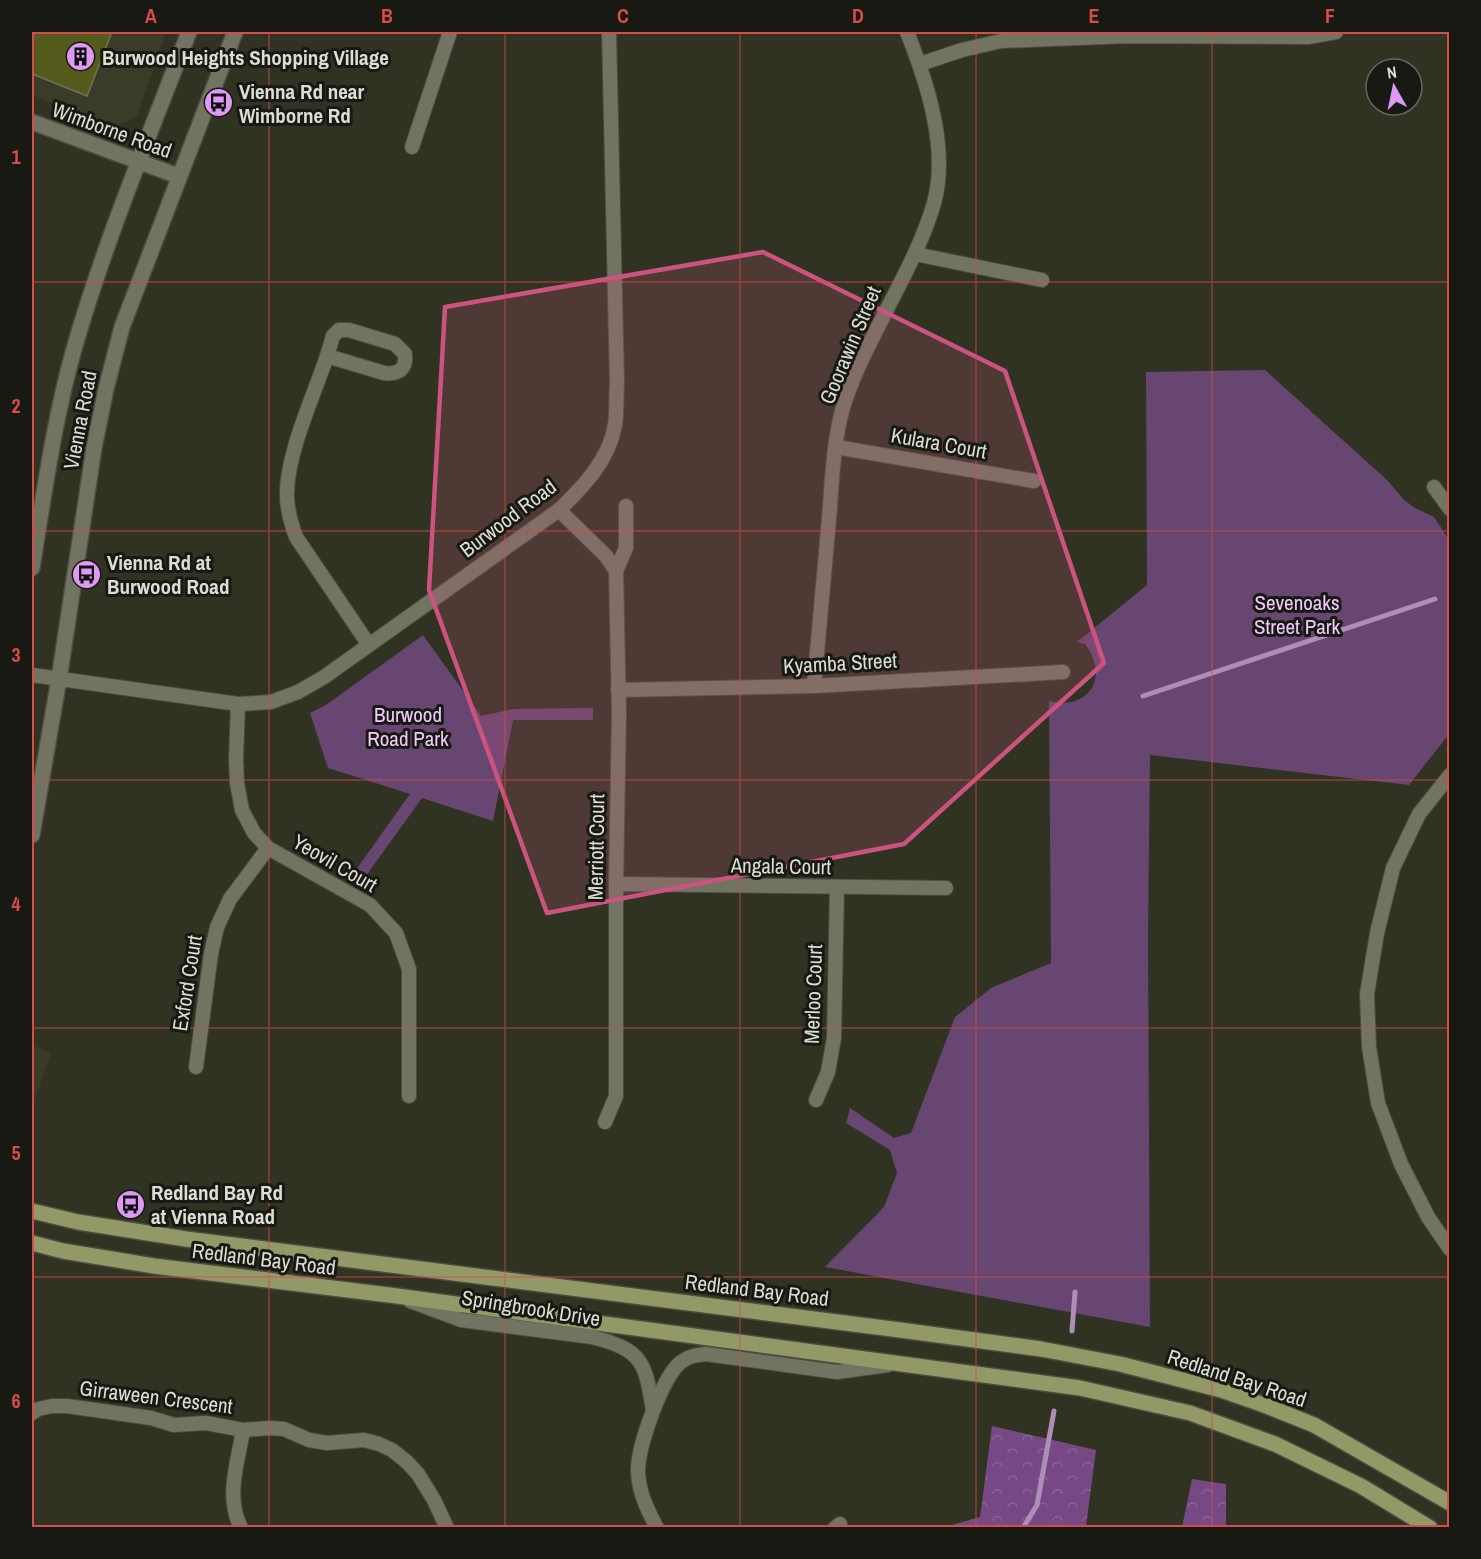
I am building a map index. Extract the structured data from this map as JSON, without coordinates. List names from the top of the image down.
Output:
{
  "streets": {
    "main road": ["Wimborne Road", "Vienna Road", "Redland Bay Road"],
    "street": [
      "Goorawin Street",
      "Kulara Court",
      "Burwood Road",
      "Kyamba Street",
      "Merriott Court",
      "Yeovil Court",
      "Angala Court",
      "Exford Court",
      "Merloo Court",
      "Springbrook Drive",
      "Girraween Crescent"
    ]
  },
  "crossings": [
    ["Wimborne Road", "Vienna Road"],
    ["Goorawin Street", "Kulara Court"],
    ["Goorawin Street", "Kyamba Street"],
    ["Vienna Road", "Burwood Road"],
    ["Burwood Road", "Yeovil Court"],
    ["Kyamba Street", "Merriott Court"],
    ["Merriott Court", "Angala Court"],
    ["Yeovil Court", "Exford Court"],
    ["Angala Court", "Merloo Court"],
    ["Redland Bay Road", "Springbrook Drive"]
  ],
  "parks": ["Sevenoaks Street Park", "Burwood Road Park"],
  "places": {
    "building": ["Burwood Heights Shopping Village"],
    "bus stop": ["Vienna Rd near Wimborne Rd", "Vienna Rd at Burwood Road", "Redland Bay Rd at Vienna Road"]
  },
  "north": "top",
  "grid": {
    "columns": [
      "A",
      "B",
      "C",
      "D",
      "E",
      "F"
    ],
    "rows": [
      "1",
      "2",
      "3",
      "4",
      "5",
      "6"
    ]
  }
}
